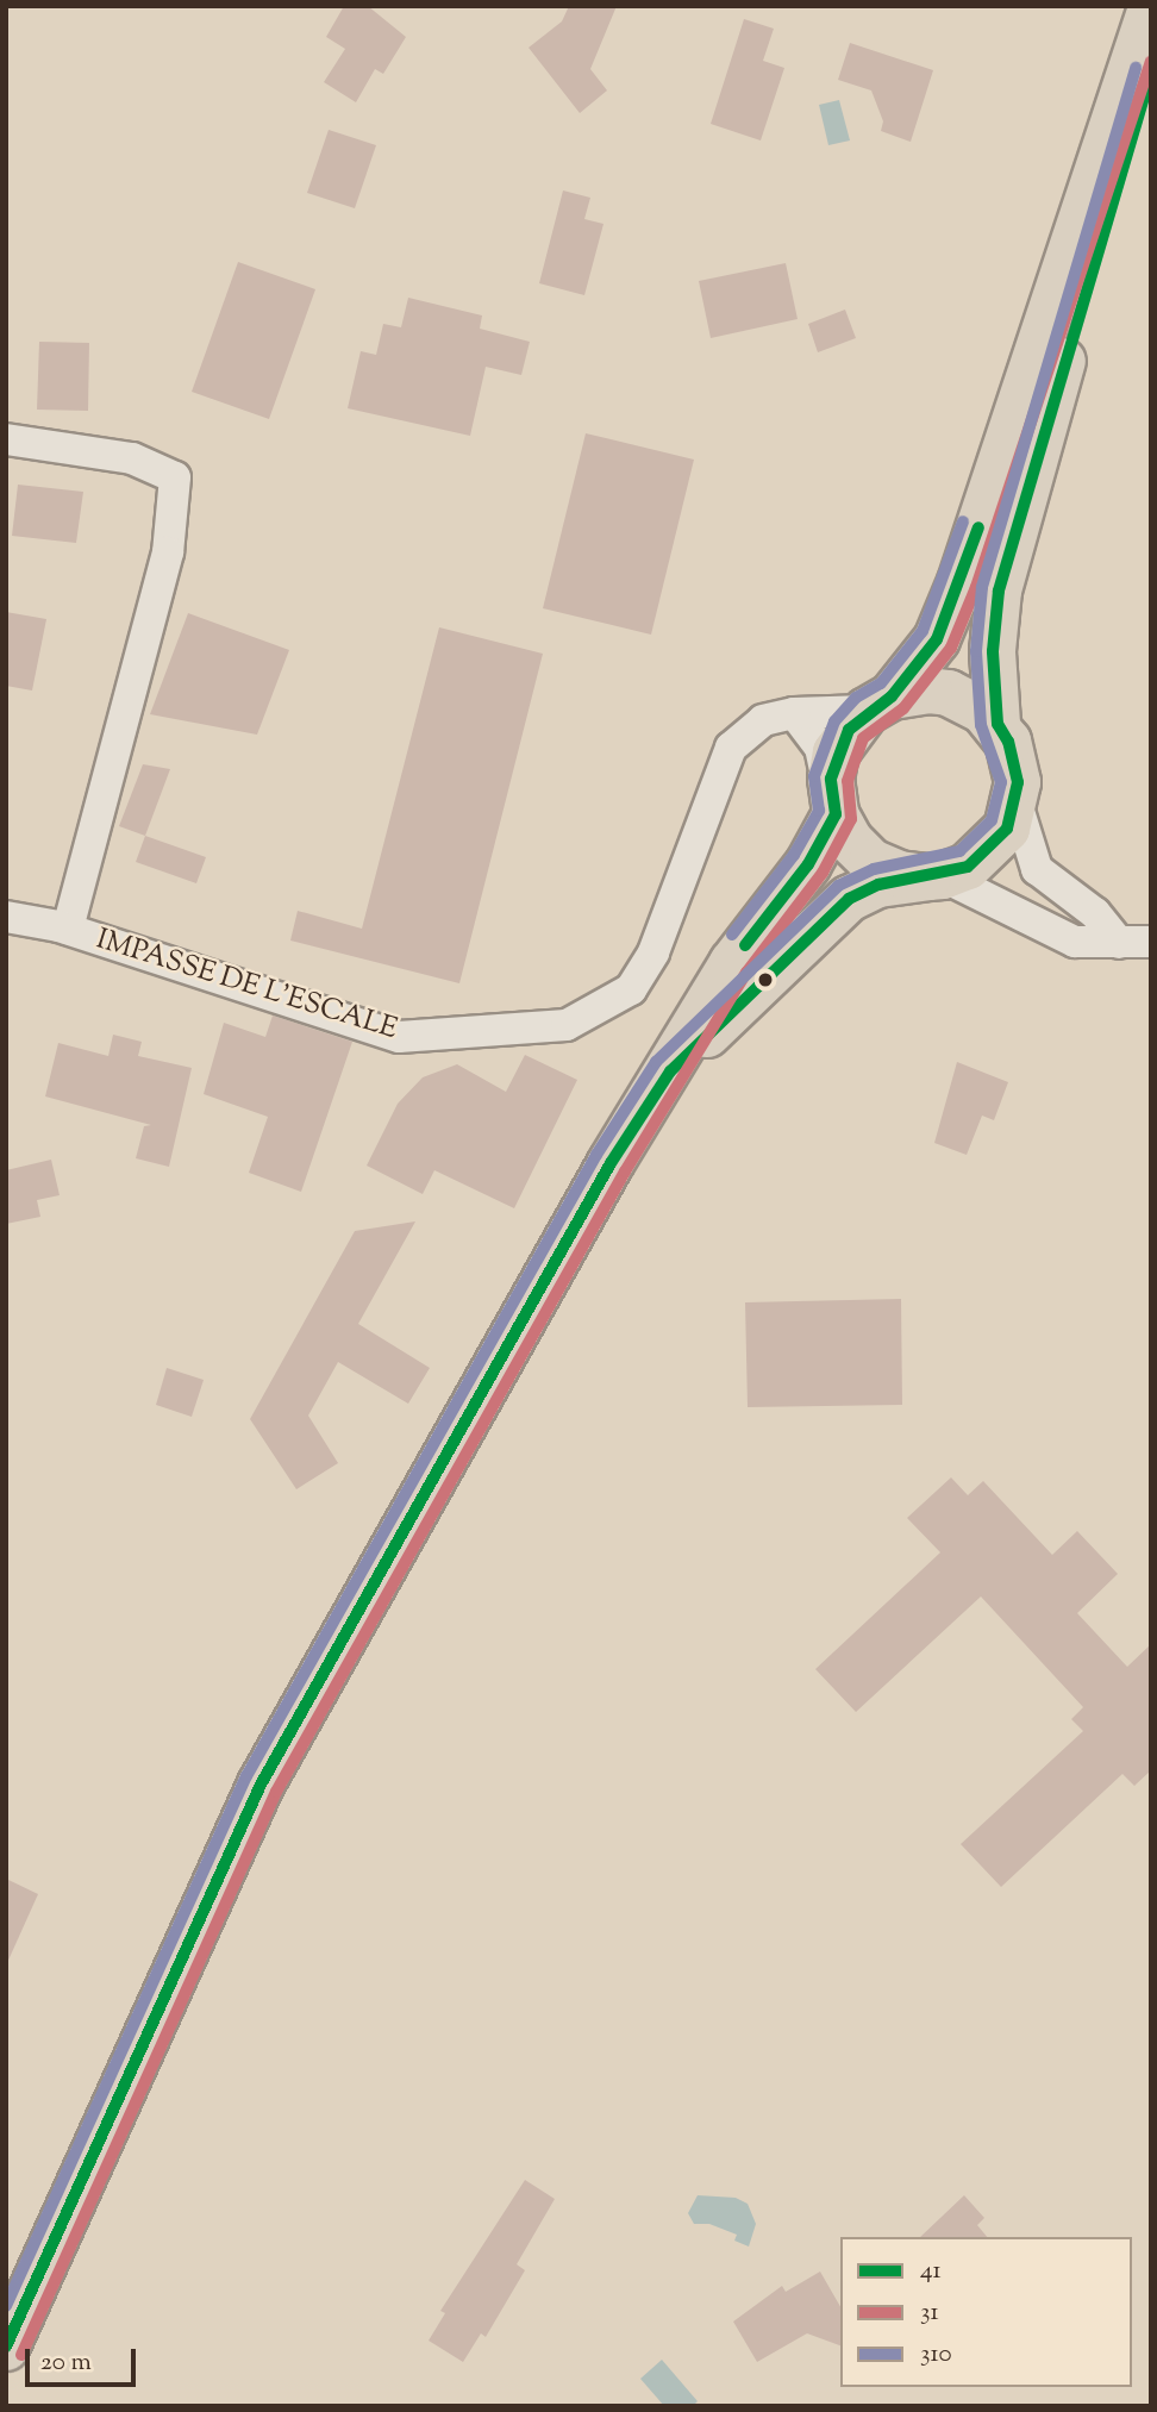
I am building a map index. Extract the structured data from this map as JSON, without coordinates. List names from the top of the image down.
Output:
{
  "streets": {
    "street": ["IMPASSE DE L'ESCALE"]
  },
  "lines": ["transit line 31", "transit line 310", "transit line 41"],
  "legend": ["41", "31", "310"],
  "scale_bar": "20 m"
}
